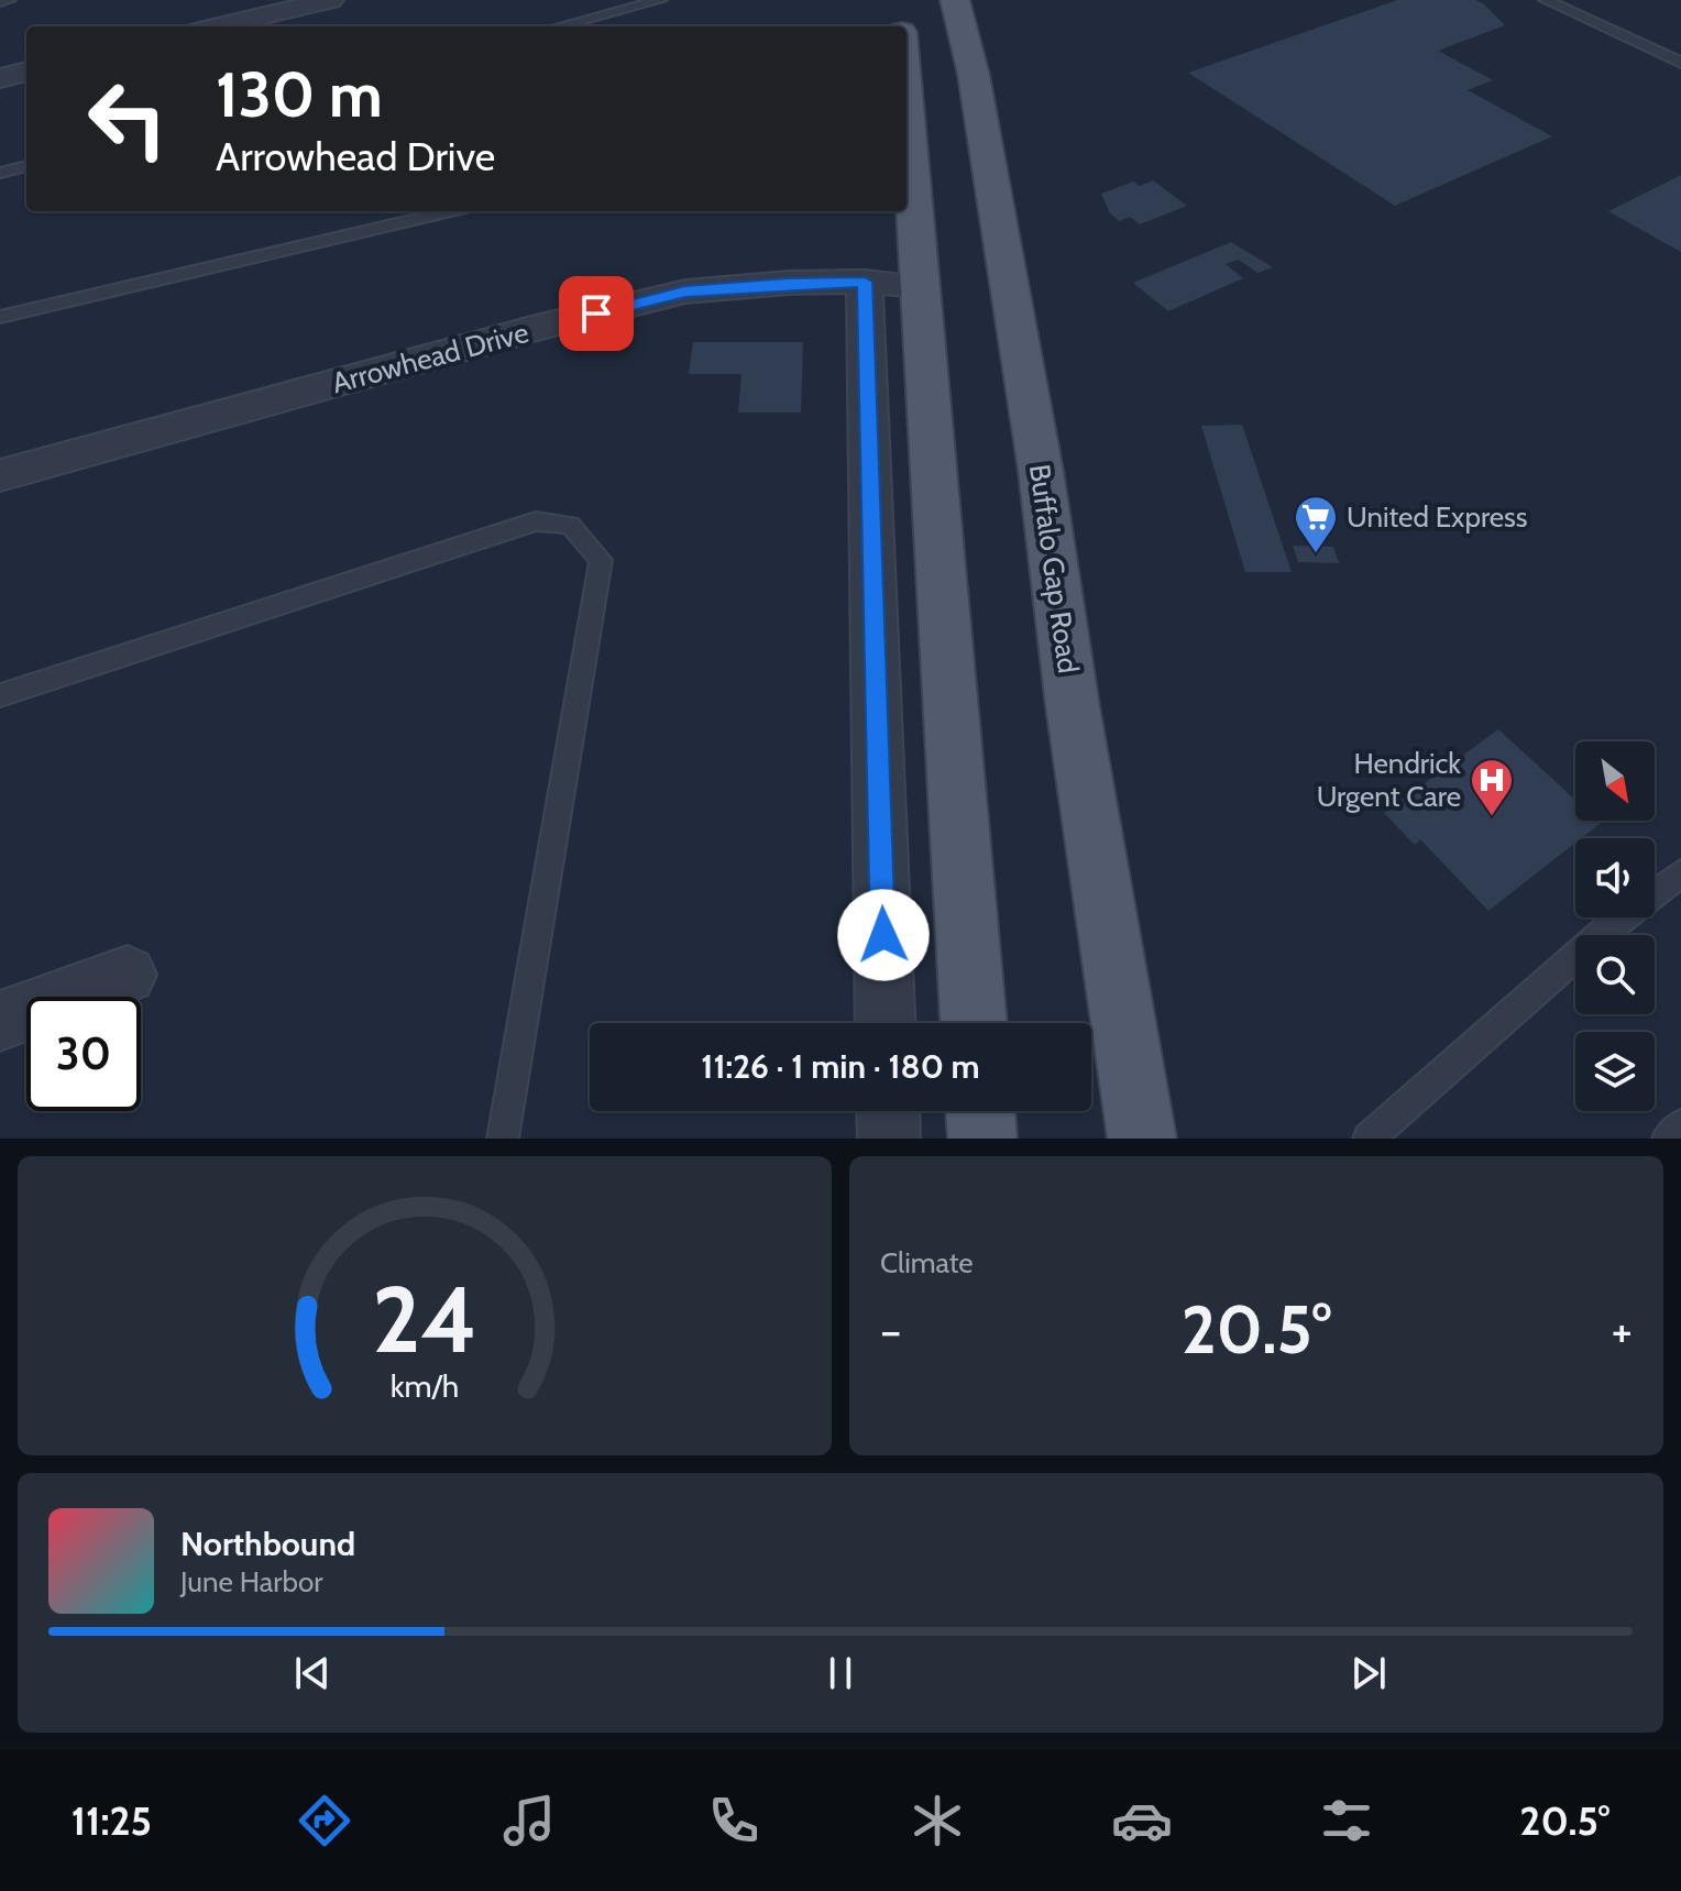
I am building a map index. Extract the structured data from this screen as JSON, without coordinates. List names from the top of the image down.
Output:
{
  "streets": {
    "main road": ["Buffalo Gap Road"],
    "street": ["Arrowhead Drive"]
  },
  "places": {
    "supermarket": ["United Express"],
    "hospital": ["Hendrick Urgent Care"]
  },
  "north": "bottom right",
  "page": {
    "turn": ["130 m", "Arrowhead Drive"],
    "limit": "30",
    "trip": "11:26 · 1 min · 180 m",
    "tile": "Climate",
    "heat": ["−", "20.5°", "+"],
    "song": ["Northbound", "June Harbor"],
    "tabs": ["11:25", "20.5°"],
    "gauge": ["24", "km/h"]
  }
}
